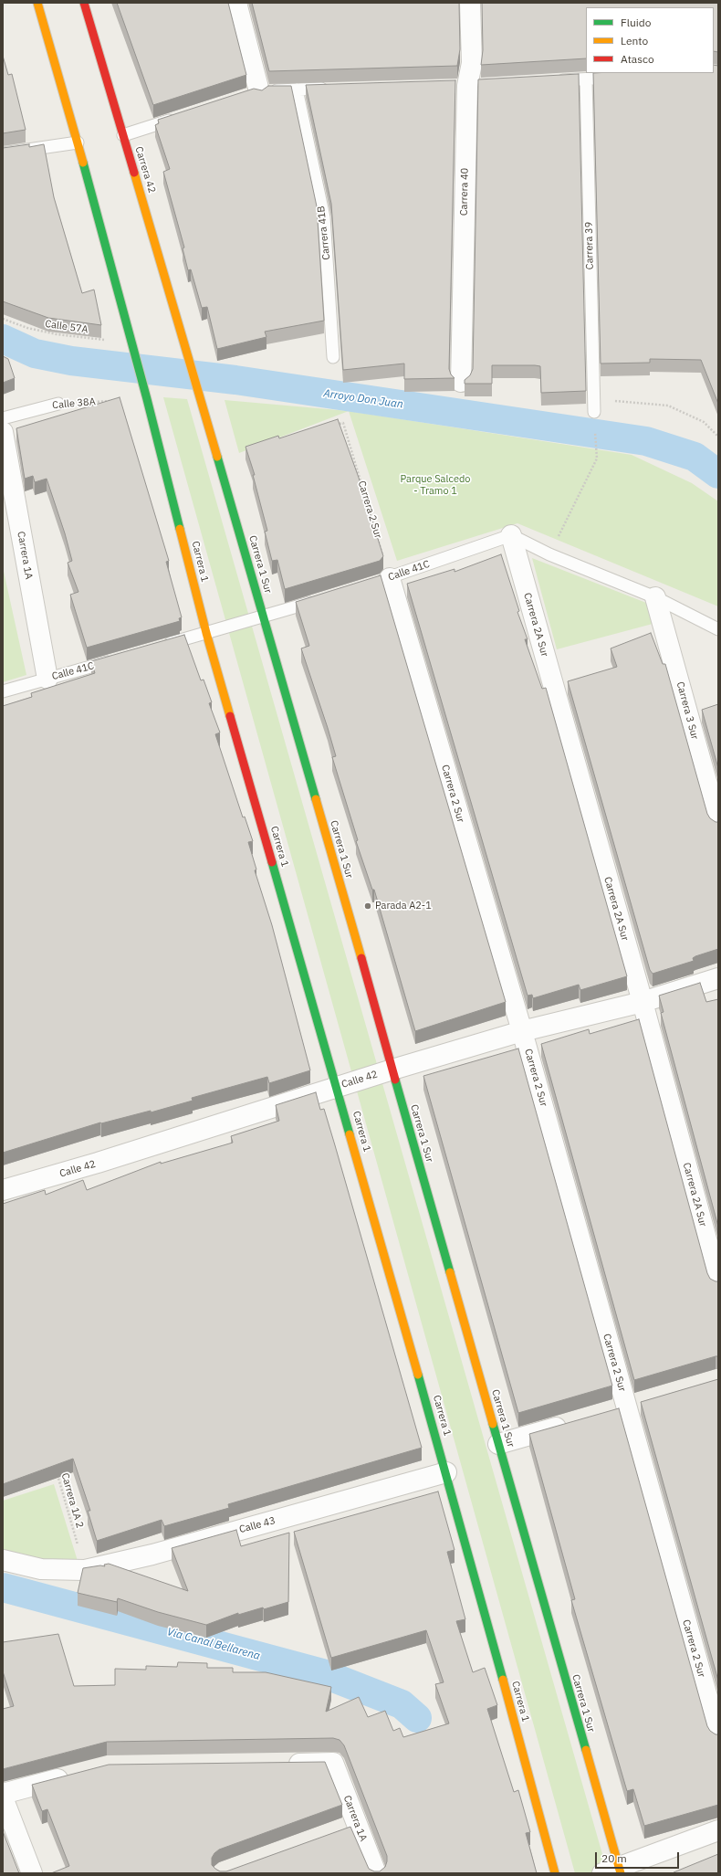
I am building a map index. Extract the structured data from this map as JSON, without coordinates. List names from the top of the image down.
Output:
{
  "streets": {
    "street": [
      "Carrera 42",
      "Carrera 40",
      "Carrera 2 Sur",
      "Carrera 1A",
      "Carrera 1",
      "Carrera 1 Sur",
      "Carrera 2A Sur",
      "Carrera 3 Sur",
      "Calle 42",
      "Calle 43"
    ],
    "lane": [
      "Carrera 41B",
      "Carrera 39",
      "Calle 38A",
      "Calle 41C"
    ],
    "path": ["Calle 57A", "Carrera 1A 2"]
  },
  "crossings": [
    ["Carrera 42", "Carrera 1 Sur"],
    ["Calle 57A", "Carrera 1"],
    ["Calle 38A", "Carrera 1"],
    ["Carrera 2 Sur", "Calle 41C"],
    ["Carrera 2 Sur", "Calle 42"],
    ["Carrera 1A", "Calle 41C"],
    ["Carrera 1", "Calle 42"],
    ["Carrera 1", "Calle 43"],
    ["Carrera 1 Sur", "Calle 42"],
    ["Calle 41C", "Carrera 2A Sur"],
    ["Carrera 2A Sur", "Calle 42"],
    ["Carrera 1A 2", "Calle 43"]
  ],
  "water": ["Arroyo Don Juan", "Via Canal Bellarena"],
  "parks": ["Parque Salcedo - Tramo 1"],
  "places": ["Parada A2-1"],
  "legend": ["Fluido", "Lento", "Atasco"],
  "scale_bar": "20 m"
}
